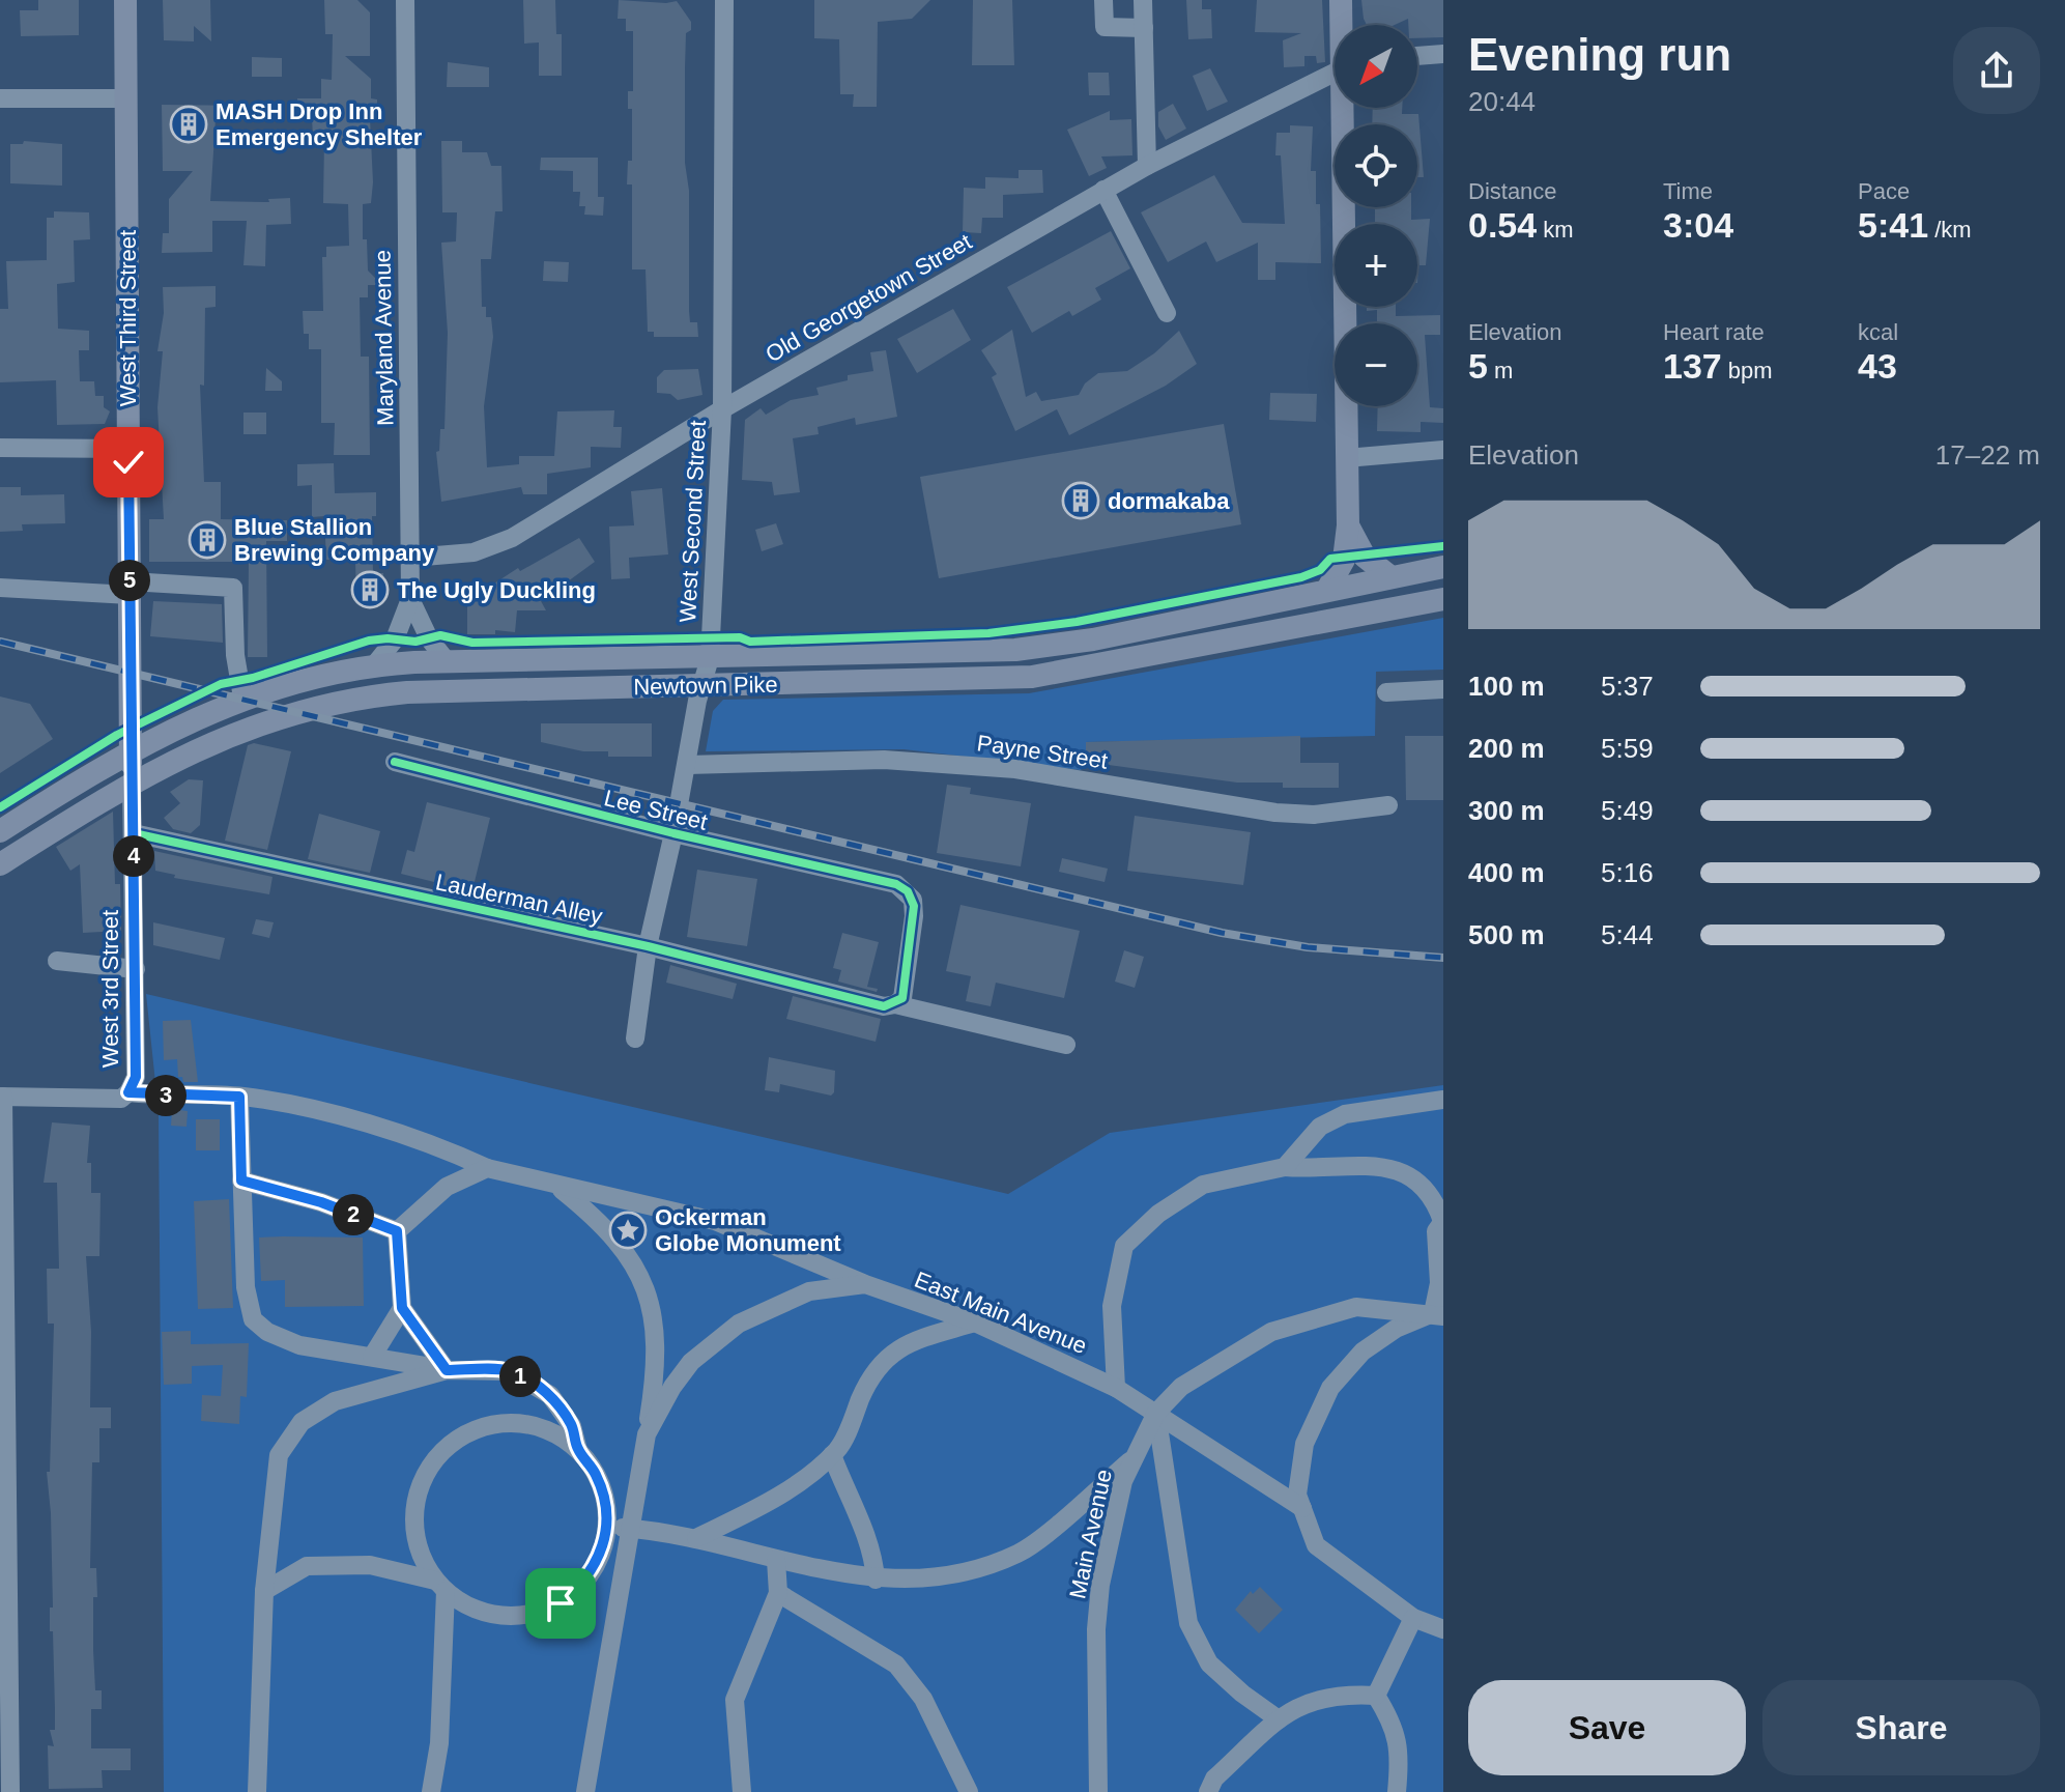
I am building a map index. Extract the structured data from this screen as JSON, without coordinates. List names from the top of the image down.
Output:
{
  "streets": {
    "main road": ["West Third Street", "Newtown Pike"],
    "street": [
      "Old Georgetown Street",
      "Maryland Avenue",
      "West Second Street",
      "Payne Street",
      "Lee Street",
      "Lauderman Alley",
      "West 3rd Street",
      "East Main Avenue",
      "Main Avenue"
    ]
  },
  "crossings": [
    ["Old Georgetown Street", "Maryland Avenue"],
    ["Old Georgetown Street", "West Second Street"],
    ["West Third Street", "Newtown Pike"],
    ["Maryland Avenue", "Newtown Pike"],
    ["West Second Street", "Newtown Pike"],
    ["West Second Street", "Payne Street"],
    ["West Second Street", "Lee Street"],
    ["West Second Street", "Lauderman Alley"],
    ["Lee Street", "Lauderman Alley"],
    ["Lauderman Alley", "West 3rd Street"],
    ["East Main Avenue", "Main Avenue"]
  ],
  "places": {
    "building": [
      "MASH Drop Inn Emergency Shelter",
      "dormakaba",
      "Blue Stallion Brewing Company",
      "The Ugly Duckling"
    ],
    "place": ["Ockerman Globe Monument"]
  },
  "north": "bottom left",
  "page": {
    "heading": ["Evening run", "20:44"],
    "map_buttons": ["+", "−"],
    "stats": [
      ["Distance", "0.54 km"],
      ["Time", "3:04"],
      ["Pace", "5:41 /km"],
      ["Elevation", "5 m"],
      ["Heart rate", "137 bpm"],
      ["kcal", "43"]
    ],
    "chart": ["Elevation", "17–22 m"],
    "pins": [
      "5",
      "4",
      "3",
      "2",
      "1"
    ],
    "list": [
      {
        "name": "100 m",
        "note": "5:37"
      },
      {
        "name": "200 m",
        "note": "5:59"
      },
      {
        "name": "300 m",
        "note": "5:49"
      },
      {
        "name": "400 m",
        "note": "5:16"
      },
      {
        "name": "500 m",
        "note": "5:44"
      }
    ],
    "buttons": ["Save", "Share"]
  }
}
